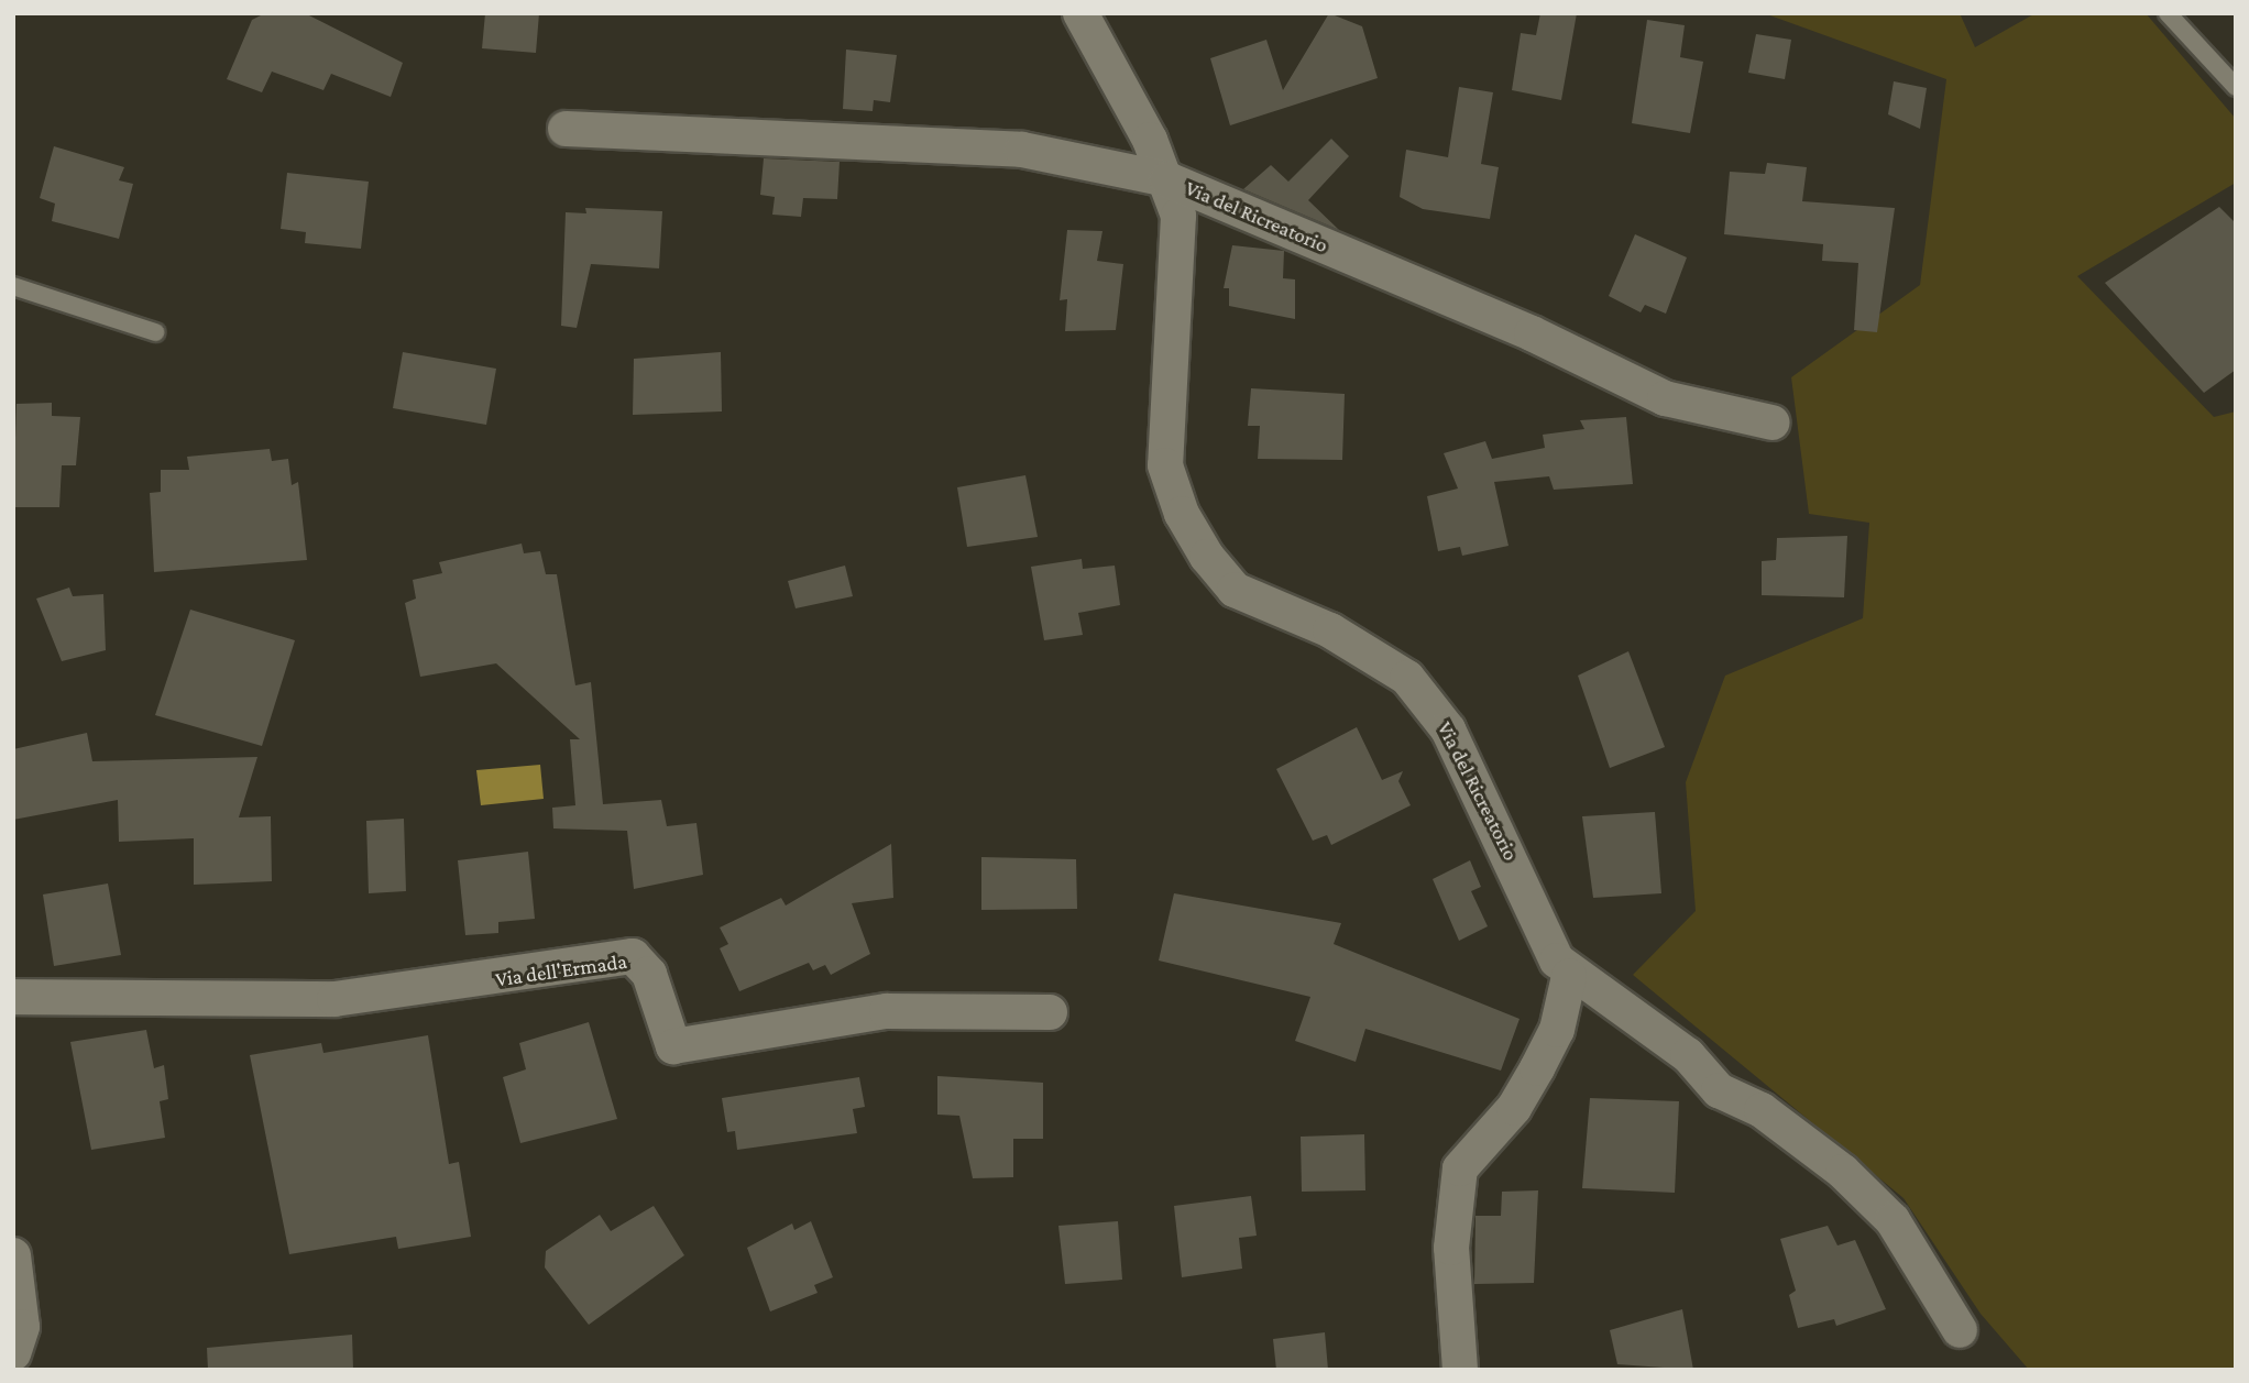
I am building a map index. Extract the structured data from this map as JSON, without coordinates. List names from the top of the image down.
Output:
{
  "streets": {
    "street": ["Via del Ricreatorio", "Via dell'Ermada"]
  }
}
